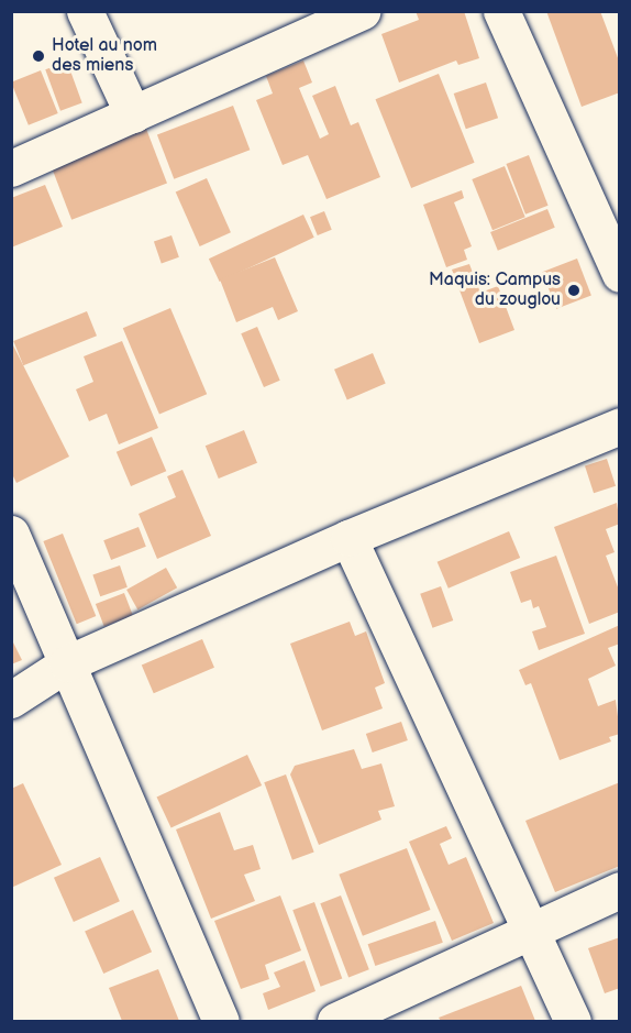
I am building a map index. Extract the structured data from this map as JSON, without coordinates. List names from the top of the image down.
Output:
{
  "places": ["Hotel au nom des miens", "Maquis: Campus du zouglou"]
}
